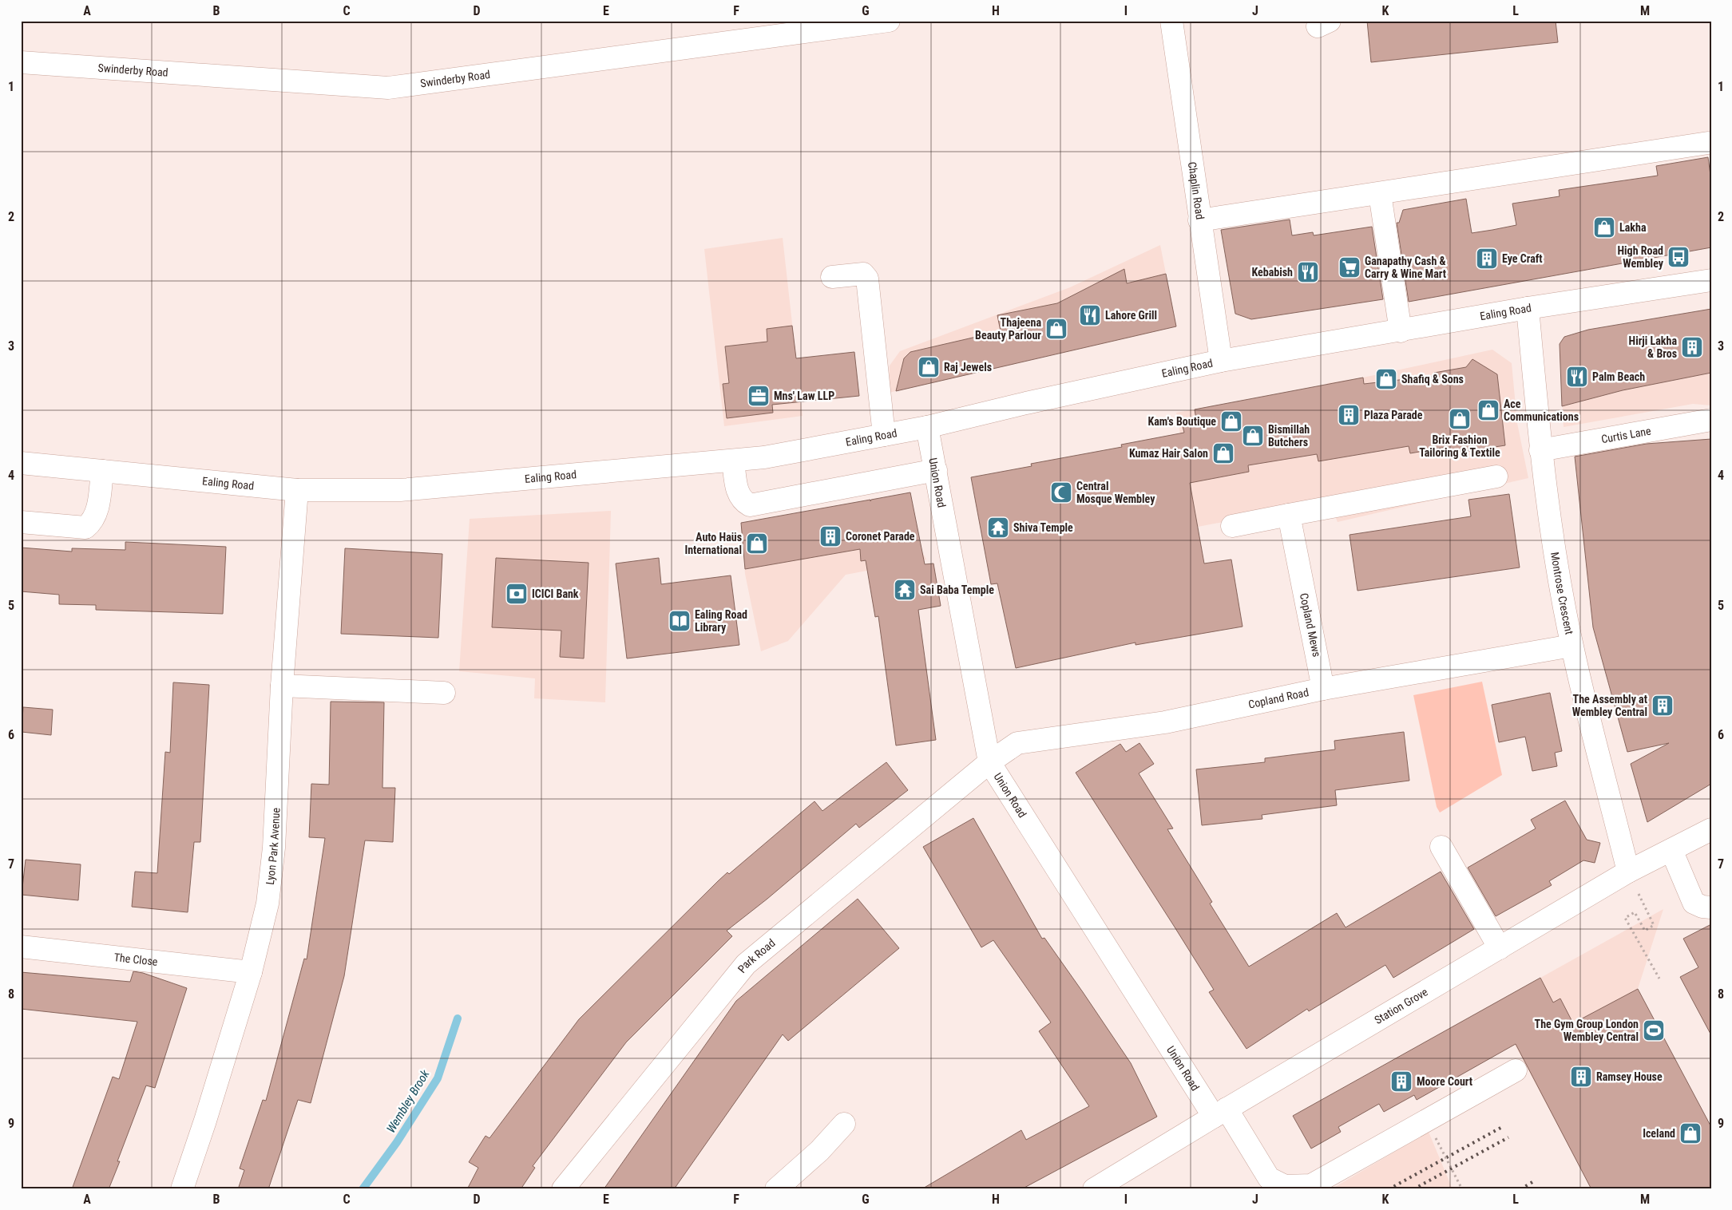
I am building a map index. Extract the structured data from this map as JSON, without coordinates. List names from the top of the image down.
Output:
{
  "streets": {
    "street": [
      "Swinderby Road",
      "Chaplin Road",
      "Ealing Road",
      "Curtis Lane",
      "Union Road",
      "Montrose Crescent",
      "Copland Mews",
      "Copland Road",
      "Lyon Park Avenue",
      "Park Road",
      "The Close",
      "Station Grove"
    ]
  },
  "crossings": [
    ["Chaplin Road", "Ealing Road"],
    ["Ealing Road", "Union Road"],
    ["Ealing Road", "Montrose Crescent"],
    ["Ealing Road", "Lyon Park Avenue"],
    ["Curtis Lane", "Montrose Crescent"],
    ["Union Road", "Copland Road"],
    ["Union Road", "Park Road"],
    ["Union Road", "Station Grove"],
    ["Montrose Crescent", "Copland Road"],
    ["Montrose Crescent", "Station Grove"],
    ["Copland Mews", "Copland Road"],
    ["Copland Road", "Park Road"],
    ["Lyon Park Avenue", "The Close"]
  ],
  "water": ["Wembley Brook"],
  "places": {
    "shop": [
      "Lakha",
      "Thajeena Beauty Parlour",
      "Raj Jewels",
      "Shafiq & Sons",
      "Ace Communications",
      "Brix Fashion Tailoring & Textile",
      "Kam's Boutique",
      "Bismillah Butchers",
      "Kumaz Hair Salon",
      "Auto Haüs International",
      "Iceland"
    ],
    "bus stop": ["High Road Wembley"],
    "building": [
      "Eye Craft",
      "Hirji Lakha & Bros",
      "Plaza Parade",
      "Coronet Parade",
      "The Assembly at Wembley Central",
      "Ramsey House",
      "Moore Court"
    ],
    "supermarket": ["Ganapathy Cash & Carry & Wine Mart"],
    "restaurant": ["Kebabish", "Lahore Grill", "Palm Beach"],
    "office": ["Mns' Law LLP"],
    "mosque": ["Central Mosque Wembley"],
    "temple": ["Shiva Temple", "Sai Baba Temple"],
    "bank": ["ICICI Bank"],
    "library": ["Ealing Road Library"],
    "sports": ["The Gym Group London Wembley Central"]
  },
  "grid": {
    "columns": [
      "A",
      "B",
      "C",
      "D",
      "E",
      "F",
      "G",
      "H",
      "I",
      "J",
      "K",
      "L",
      "M"
    ],
    "rows": [
      "1",
      "2",
      "3",
      "4",
      "5",
      "6",
      "7",
      "8",
      "9"
    ]
  }
}
